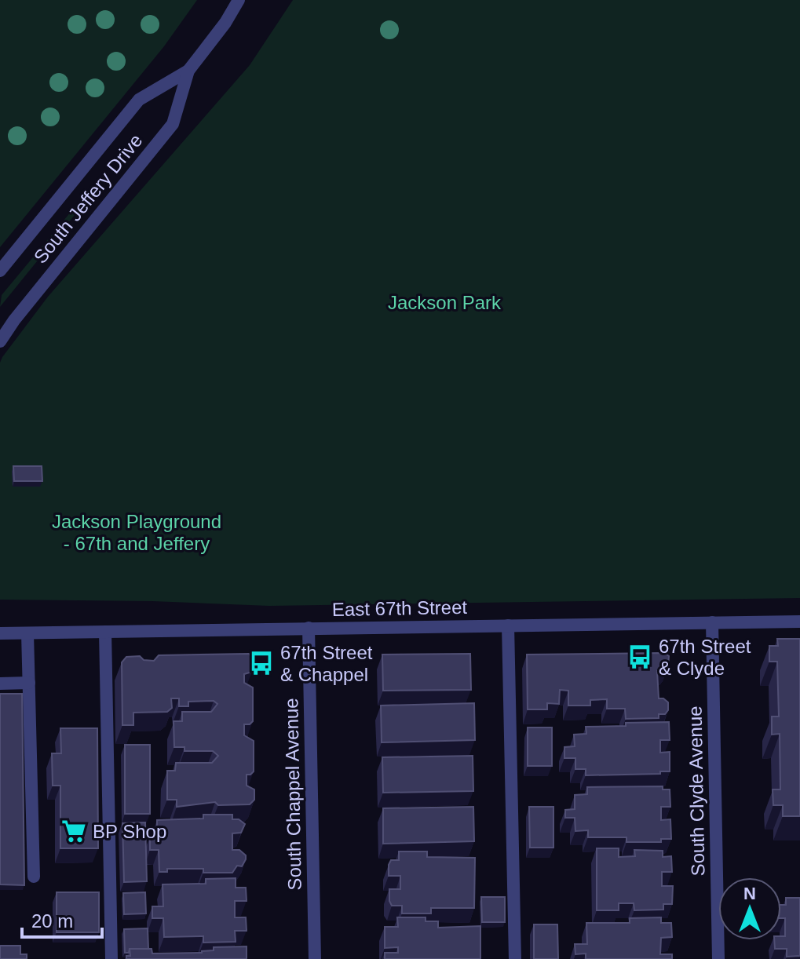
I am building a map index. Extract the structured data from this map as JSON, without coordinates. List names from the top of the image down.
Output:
{
  "streets": {
    "street": [
      "South Jeffery Drive",
      "East 67th Street",
      "South Clyde Avenue",
      "South Chappel Avenue"
    ]
  },
  "crossings": [
    ["East 67th Street", "South Clyde Avenue"],
    ["East 67th Street", "South Chappel Avenue"]
  ],
  "parks": ["Jackson Park", "Jackson Playground - 67th and Jeffery"],
  "places": {
    "bus stop": ["67th Street & Clyde", "67th Street & Chappel"],
    "supermarket": ["BP Shop"]
  },
  "scale_bar": "20 m",
  "north": "top"
}
